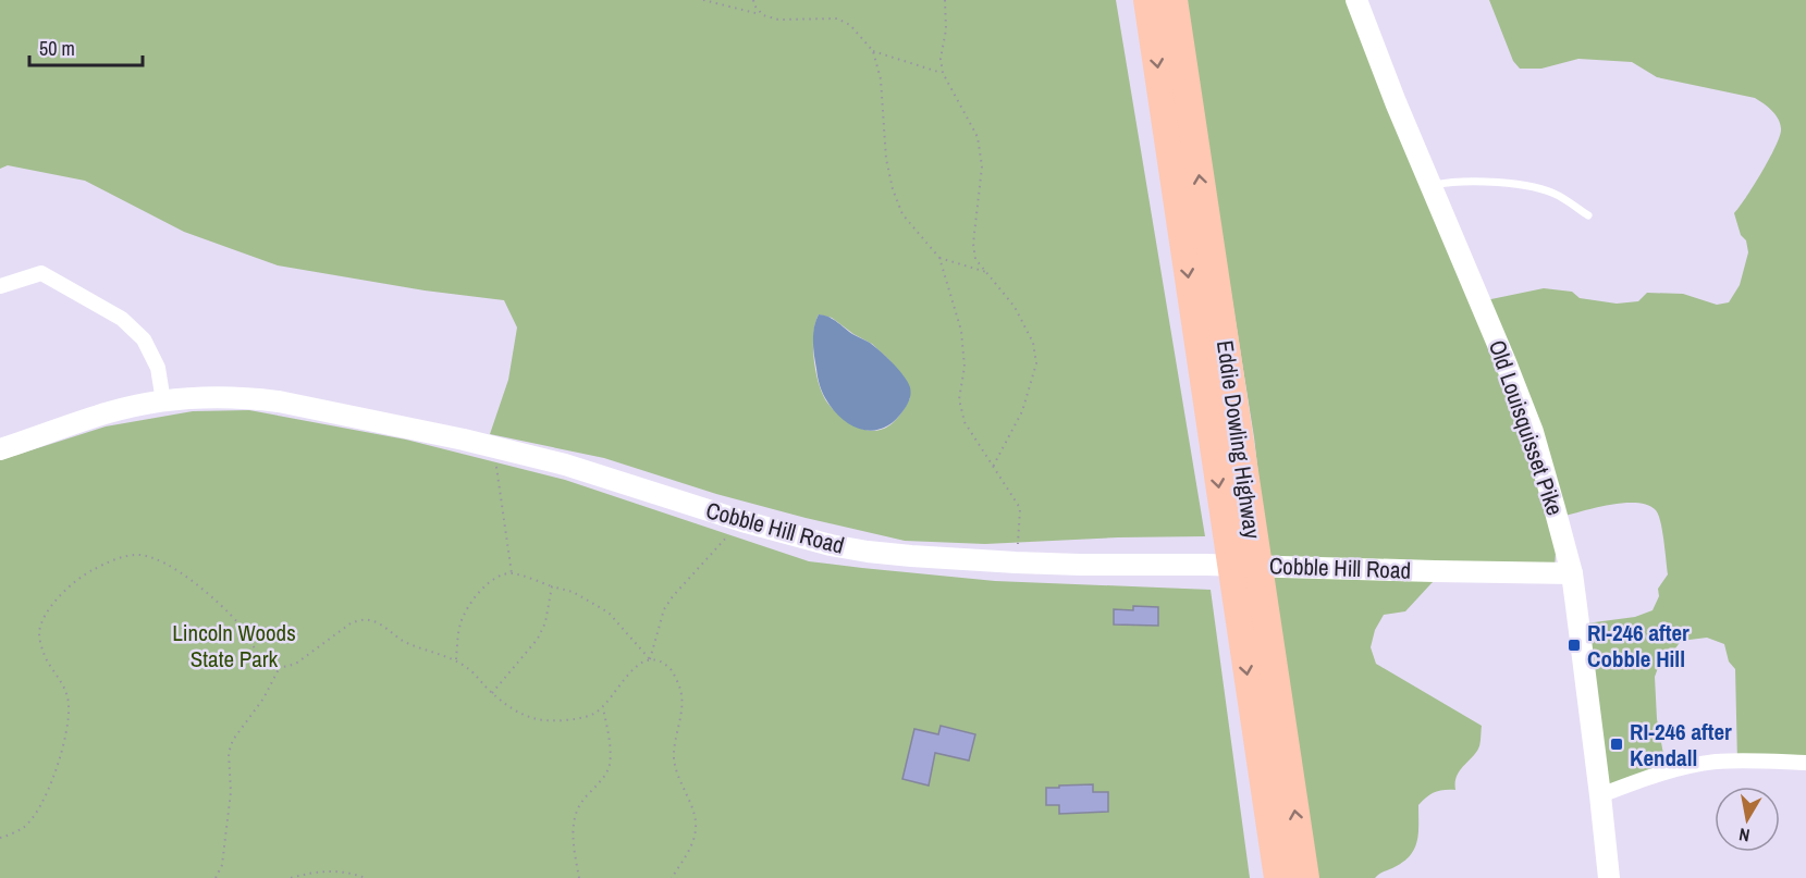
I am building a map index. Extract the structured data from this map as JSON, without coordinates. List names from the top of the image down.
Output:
{
  "streets": {
    "highway": ["Eddie Dowling Highway"],
    "street": ["Old Louisquisset Pike", "Cobble Hill Road"]
  },
  "crossings": [
    ["Old Louisquisset Pike", "Cobble Hill Road"]
  ],
  "parks": ["Lincoln Woods State Park"],
  "places": {
    "transit": ["RI-246 after Cobble Hill", "RI-246 after Kendall"]
  },
  "scale_bar": "50 m",
  "north": "bottom"
}
